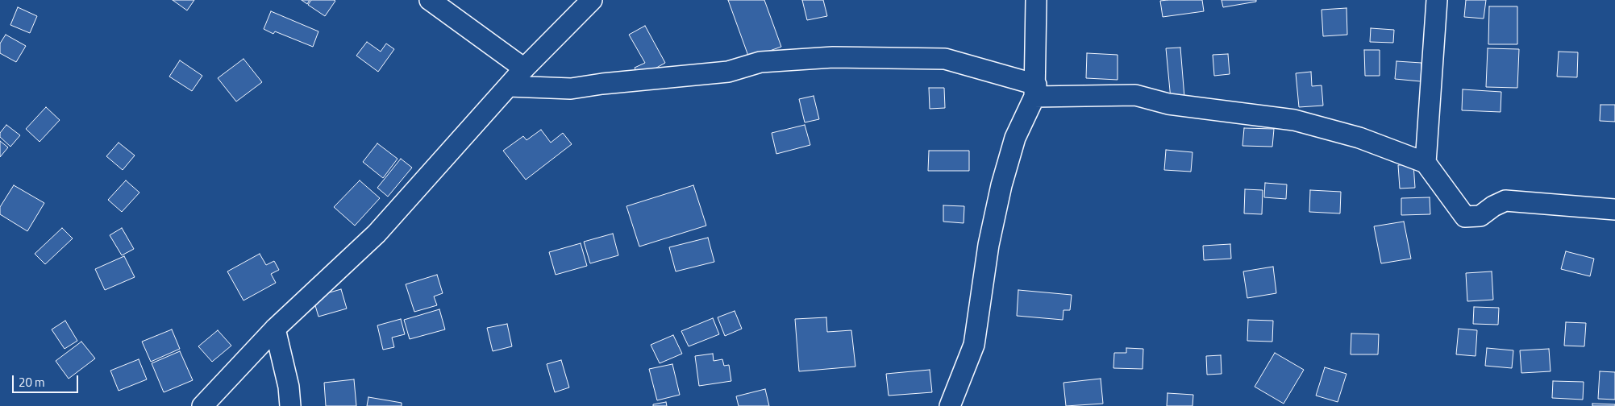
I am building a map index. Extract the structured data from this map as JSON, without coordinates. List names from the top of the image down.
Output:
{
  "scale_bar": "20 m"
}
